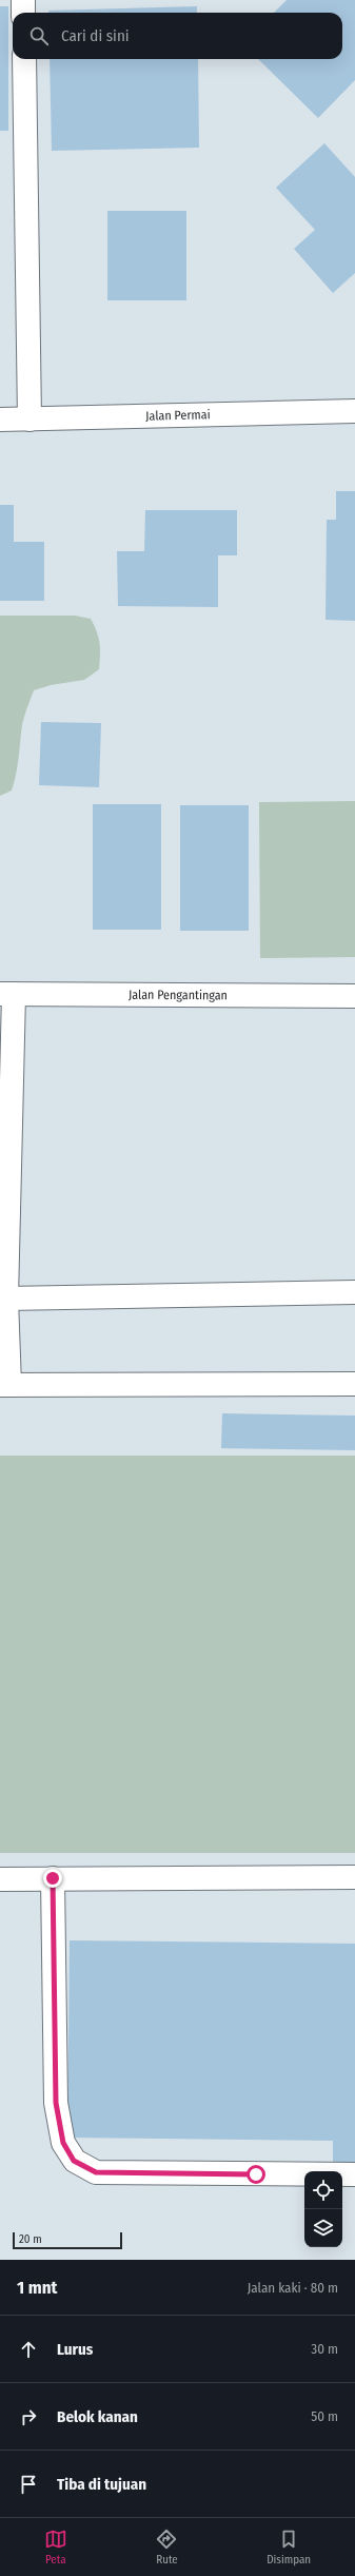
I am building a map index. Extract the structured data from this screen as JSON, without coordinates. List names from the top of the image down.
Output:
{
  "streets": {
    "street": ["Jalan Permai", "Jalan Pengantingan"]
  },
  "scale_bar": "20 m",
  "page": {
    "search": "Cari di sini",
    "scale": "20 m",
    "heading": ["1 mnt", "Jalan kaki · 80 m"],
    "list": [
      ["Lurus", "30 m"],
      ["Belok kanan", "50 m"],
      "Tiba di tujuan"
    ],
    "nav": ["Peta", "Rute", "Disimpan"]
  }
}
